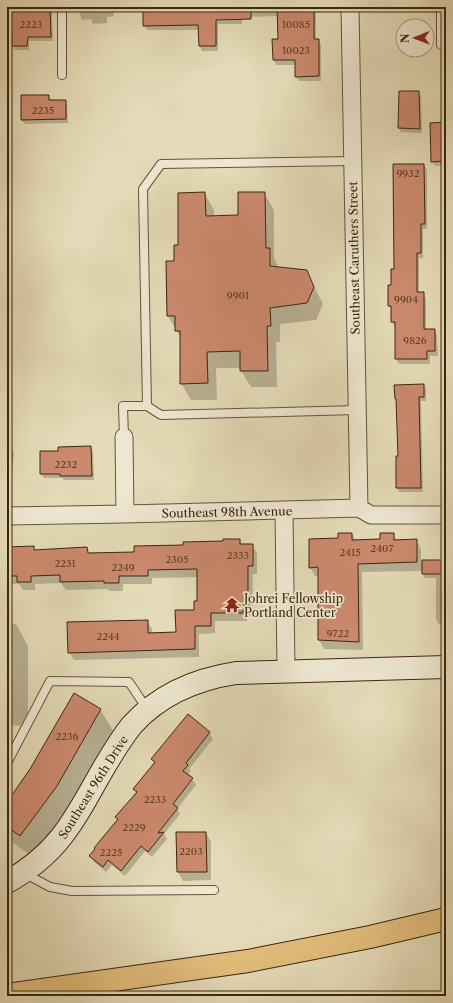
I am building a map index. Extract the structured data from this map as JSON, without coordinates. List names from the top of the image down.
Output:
{
  "streets": {
    "street": ["Southeast Caruthers Street", "Southeast 98th Avenue", "Southeast 96th Drive"]
  },
  "crossings": [
    ["Southeast Caruthers Street", "Southeast 98th Avenue"]
  ],
  "places": {
    "temple": ["Johrei Fellowship Portland Center"]
  },
  "house_numbers": [
    "2223",
    "10085",
    "10023",
    "2235",
    "9932",
    "9901",
    "9904",
    "9826",
    "2232",
    "2407",
    "2415",
    "2333",
    "2305",
    "2231",
    "2249",
    "9722",
    "2244",
    "2236",
    "2233",
    "2229",
    "2203",
    "2225"
  ],
  "north": "left"
}
